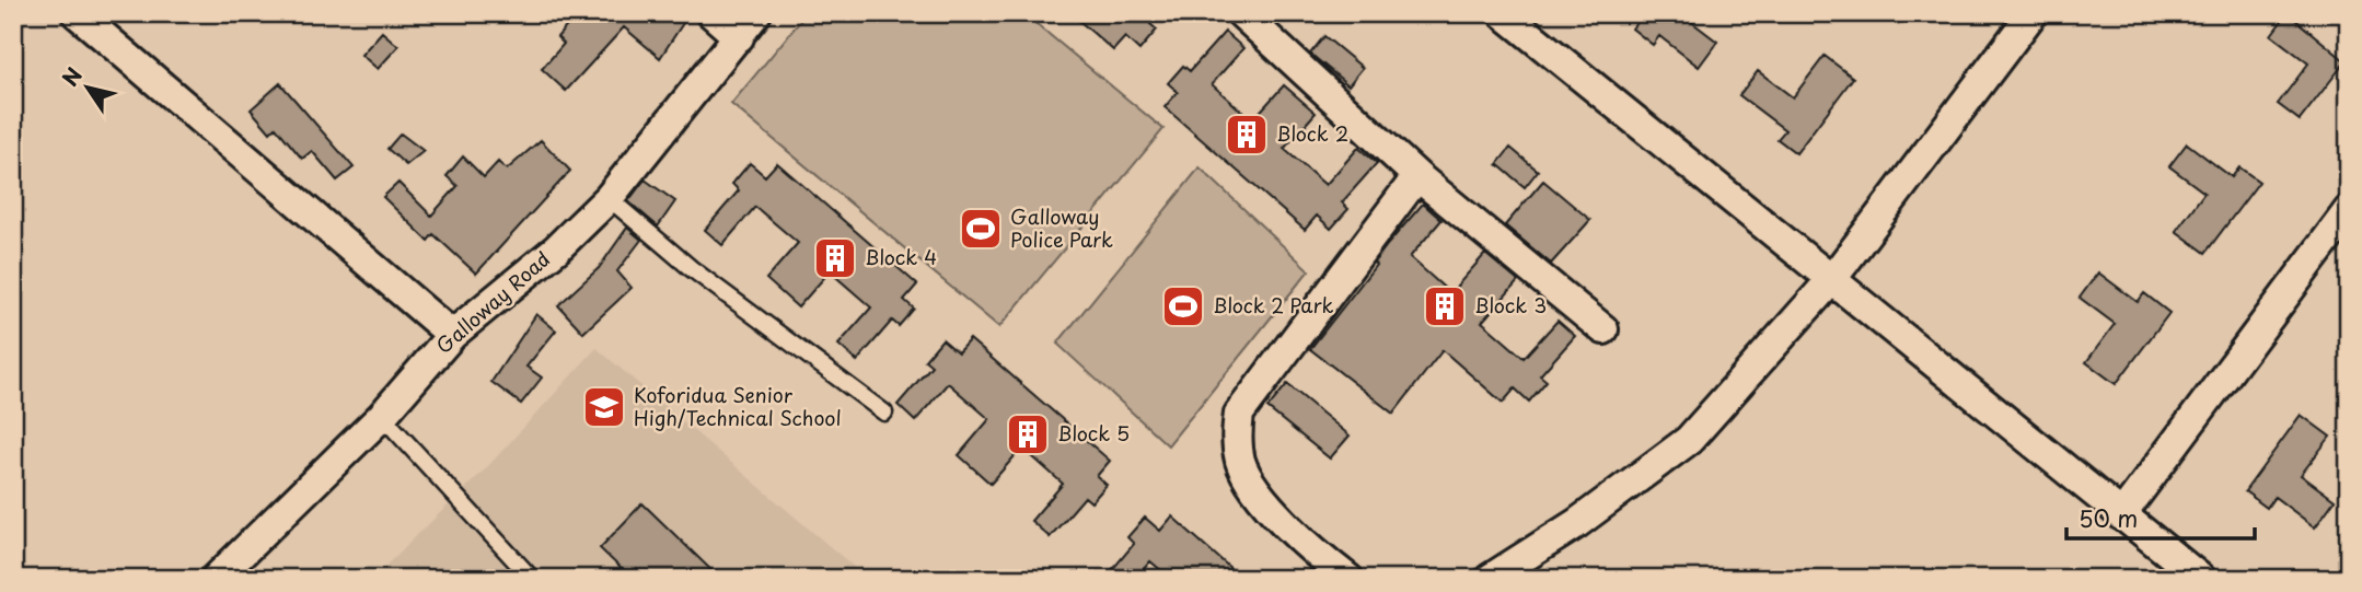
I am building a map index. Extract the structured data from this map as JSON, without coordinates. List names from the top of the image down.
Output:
{
  "streets": {
    "street": ["Galloway Road"]
  },
  "places": {
    "building": [
      "Block 2",
      "Block 4",
      "Block 3",
      "Block 5"
    ],
    "sports": ["Galloway Police Park", "Block 2 Park"],
    "school or university": ["Koforidua Senior High/Technical School"]
  },
  "scale_bar": "50 m",
  "north": "top left"
}
